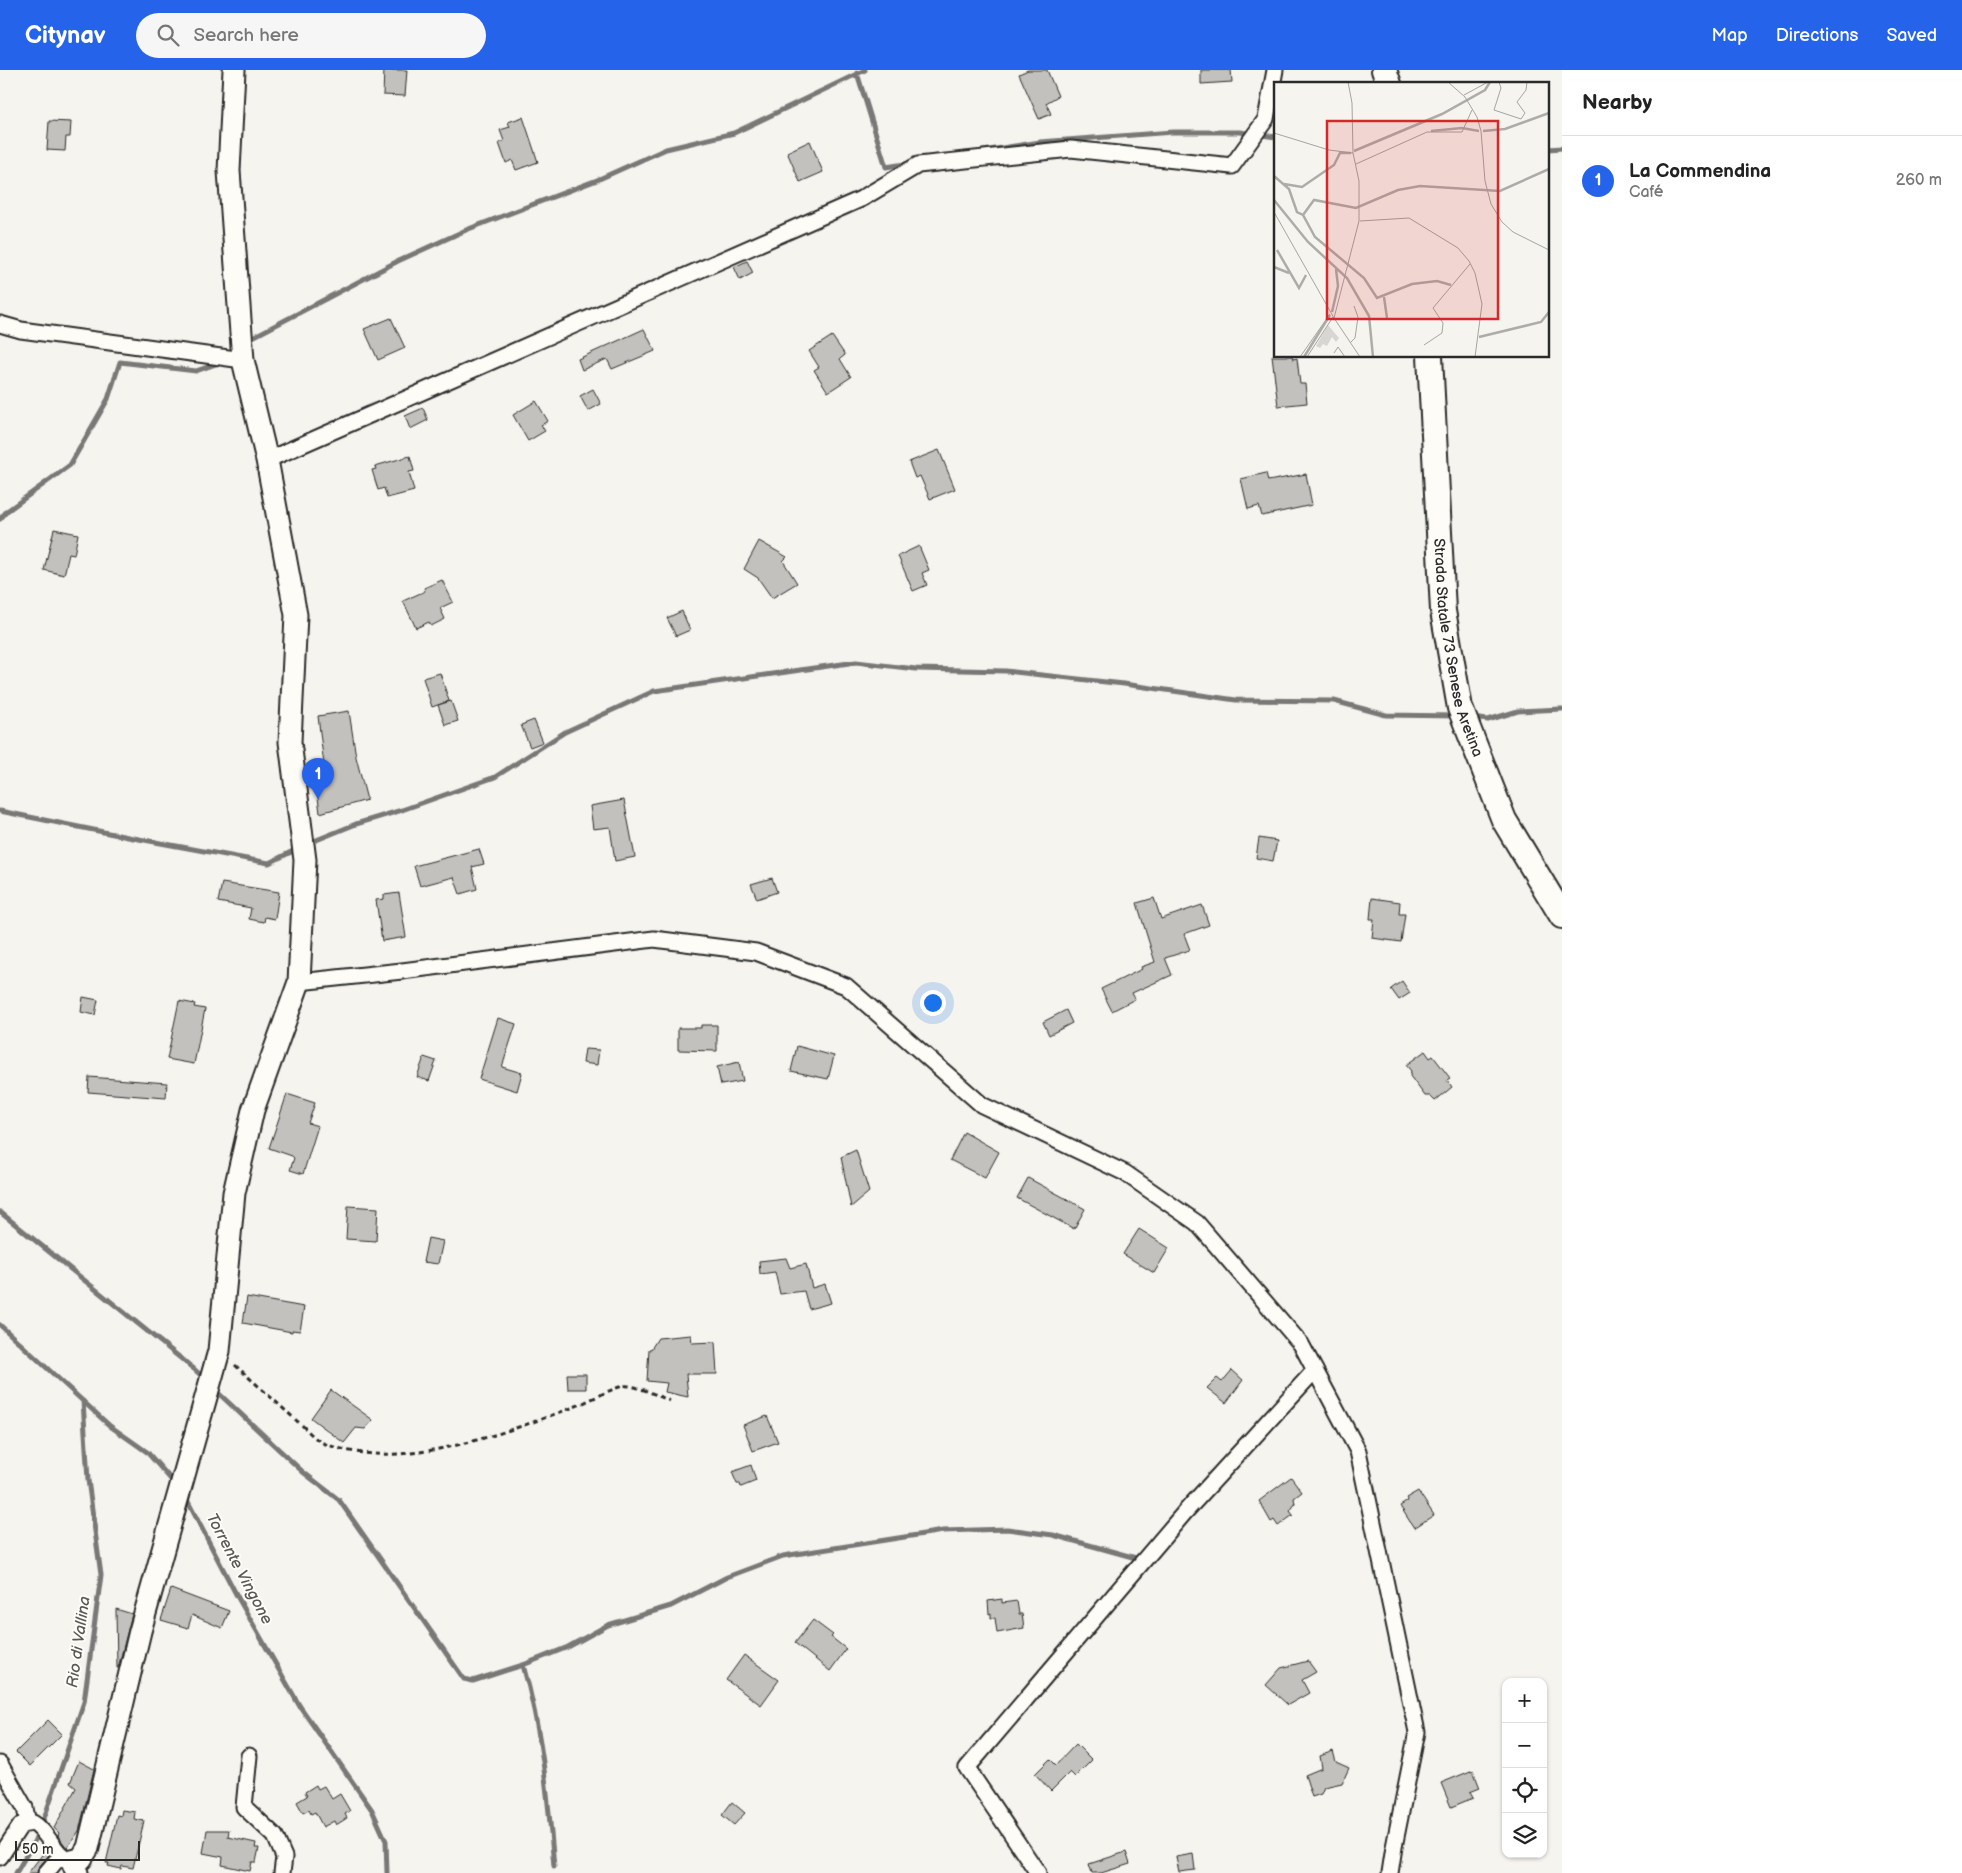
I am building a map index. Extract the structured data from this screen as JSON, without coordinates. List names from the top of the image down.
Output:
{
  "streets": {
    "main road": ["Strada Statale 73 Senese Aretina"]
  },
  "water": ["Torrente Vingone", "Rio di Vallina"],
  "scale_bar": "50 m",
  "page": {
    "header": "Citynav",
    "search": "Search here",
    "nav": ["Map", "Directions", "Saved"],
    "heading": "Nearby",
    "list": [
      {
        "mark": "1",
        "name": "La Commendina",
        "note": "Café",
        "value": "260 m"
      }
    ],
    "pins": "1",
    "map_buttons": ["+", "−"],
    "scale": "50 m"
  }
}
